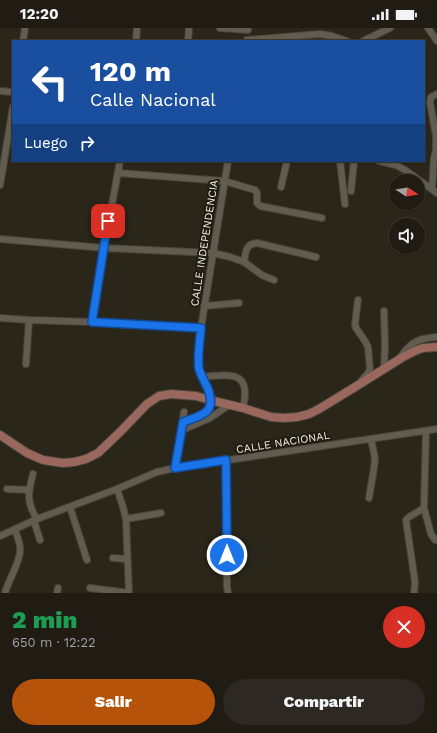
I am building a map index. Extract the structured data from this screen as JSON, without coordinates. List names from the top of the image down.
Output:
{
  "streets": {
    "street": ["CALLE INDEPENDENCIA", "CALLE NACIONAL"]
  },
  "north": "right",
  "page": {
    "status": "12:20",
    "turn": ["120 m", "Calle Nacional"],
    "then": "Luego",
    "heading": ["2 min", "650 m · 12:22"],
    "buttons": ["Salir", "Compartir"]
  }
}
